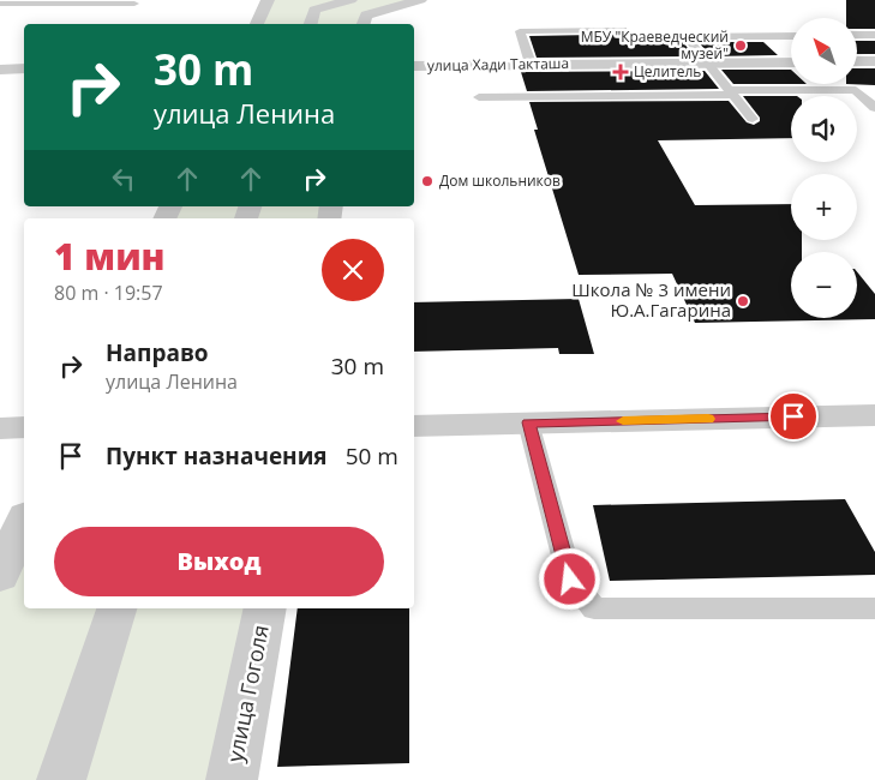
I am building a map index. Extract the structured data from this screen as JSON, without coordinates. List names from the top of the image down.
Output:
{
  "streets": {
    "street": ["улица Хади Такташа", "улица Гоголя"]
  },
  "places": {
    "other": ["МБУ \"Краеведческий музей\"", "Дом школьников", "Школа № 3 имени Ю.А.Гагарина"],
    "health": ["Целитель"]
  },
  "north": "top left",
  "page": {
    "map_buttons": ["+", "−"],
    "turn": ["30 m", "улица Ленина"],
    "heading": ["1 мин", "80 m · 19:57"],
    "list": [
      {
        "name": "Направо",
        "note": "улица Ленина",
        "value": "30 m"
      },
      {
        "name": "Пункт назначения",
        "value": "50 m"
      }
    ],
    "buttons": "Выход"
  }
}
